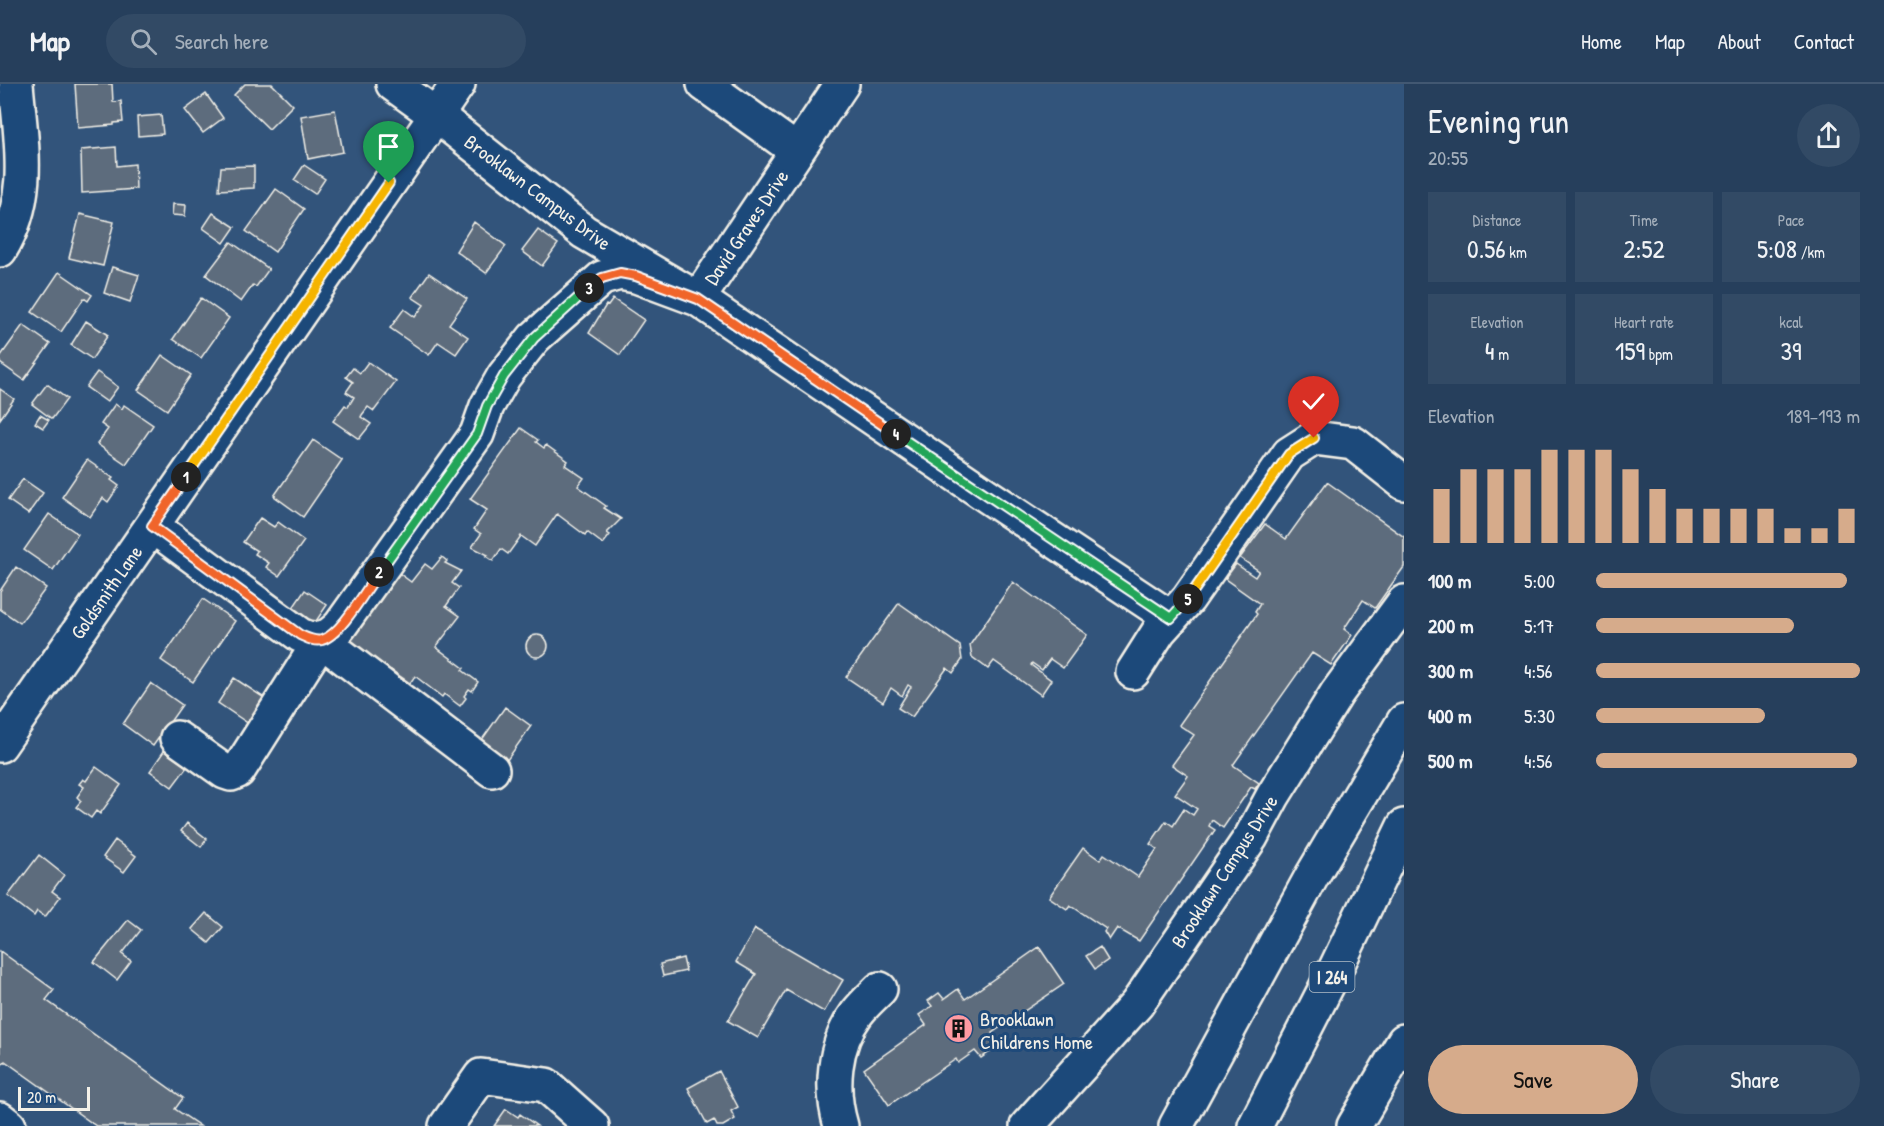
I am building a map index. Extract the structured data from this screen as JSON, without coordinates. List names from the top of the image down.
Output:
{
  "streets": {
    "main road": [
      "Brooklawn Campus Drive",
      "David Graves Drive",
      "Goldsmith Lane",
      "I 264"
    ]
  },
  "crossings": [
    ["Brooklawn Campus Drive", "David Graves Drive"],
    ["Brooklawn Campus Drive", "Goldsmith Lane"]
  ],
  "places": {
    "building": ["Brooklawn Childrens Home"]
  },
  "scale_bar": "20 m",
  "page": {
    "header": "Map",
    "search": "Search here",
    "nav": [
      "Home",
      "Map",
      "About",
      "Contact"
    ],
    "heading": ["Evening run", "20:55"],
    "stats": [
      ["Distance", "0.56 km"],
      ["Time", "2:52"],
      ["Pace", "5:08 /km"],
      ["Elevation", "4 m"],
      ["Heart rate", "159 bpm"],
      ["kcal", "39"]
    ],
    "pins": [
      "3",
      "4",
      "1",
      "2",
      "5"
    ],
    "chart": ["Elevation", "189–193 m"],
    "list": [
      {
        "name": "100 m",
        "note": "5:00"
      },
      {
        "name": "200 m",
        "note": "5:17"
      },
      {
        "name": "300 m",
        "note": "4:56"
      },
      {
        "name": "400 m",
        "note": "5:30"
      },
      {
        "name": "500 m",
        "note": "4:56"
      }
    ],
    "buttons": ["Save", "Share"],
    "scale": "20 m"
  }
}
